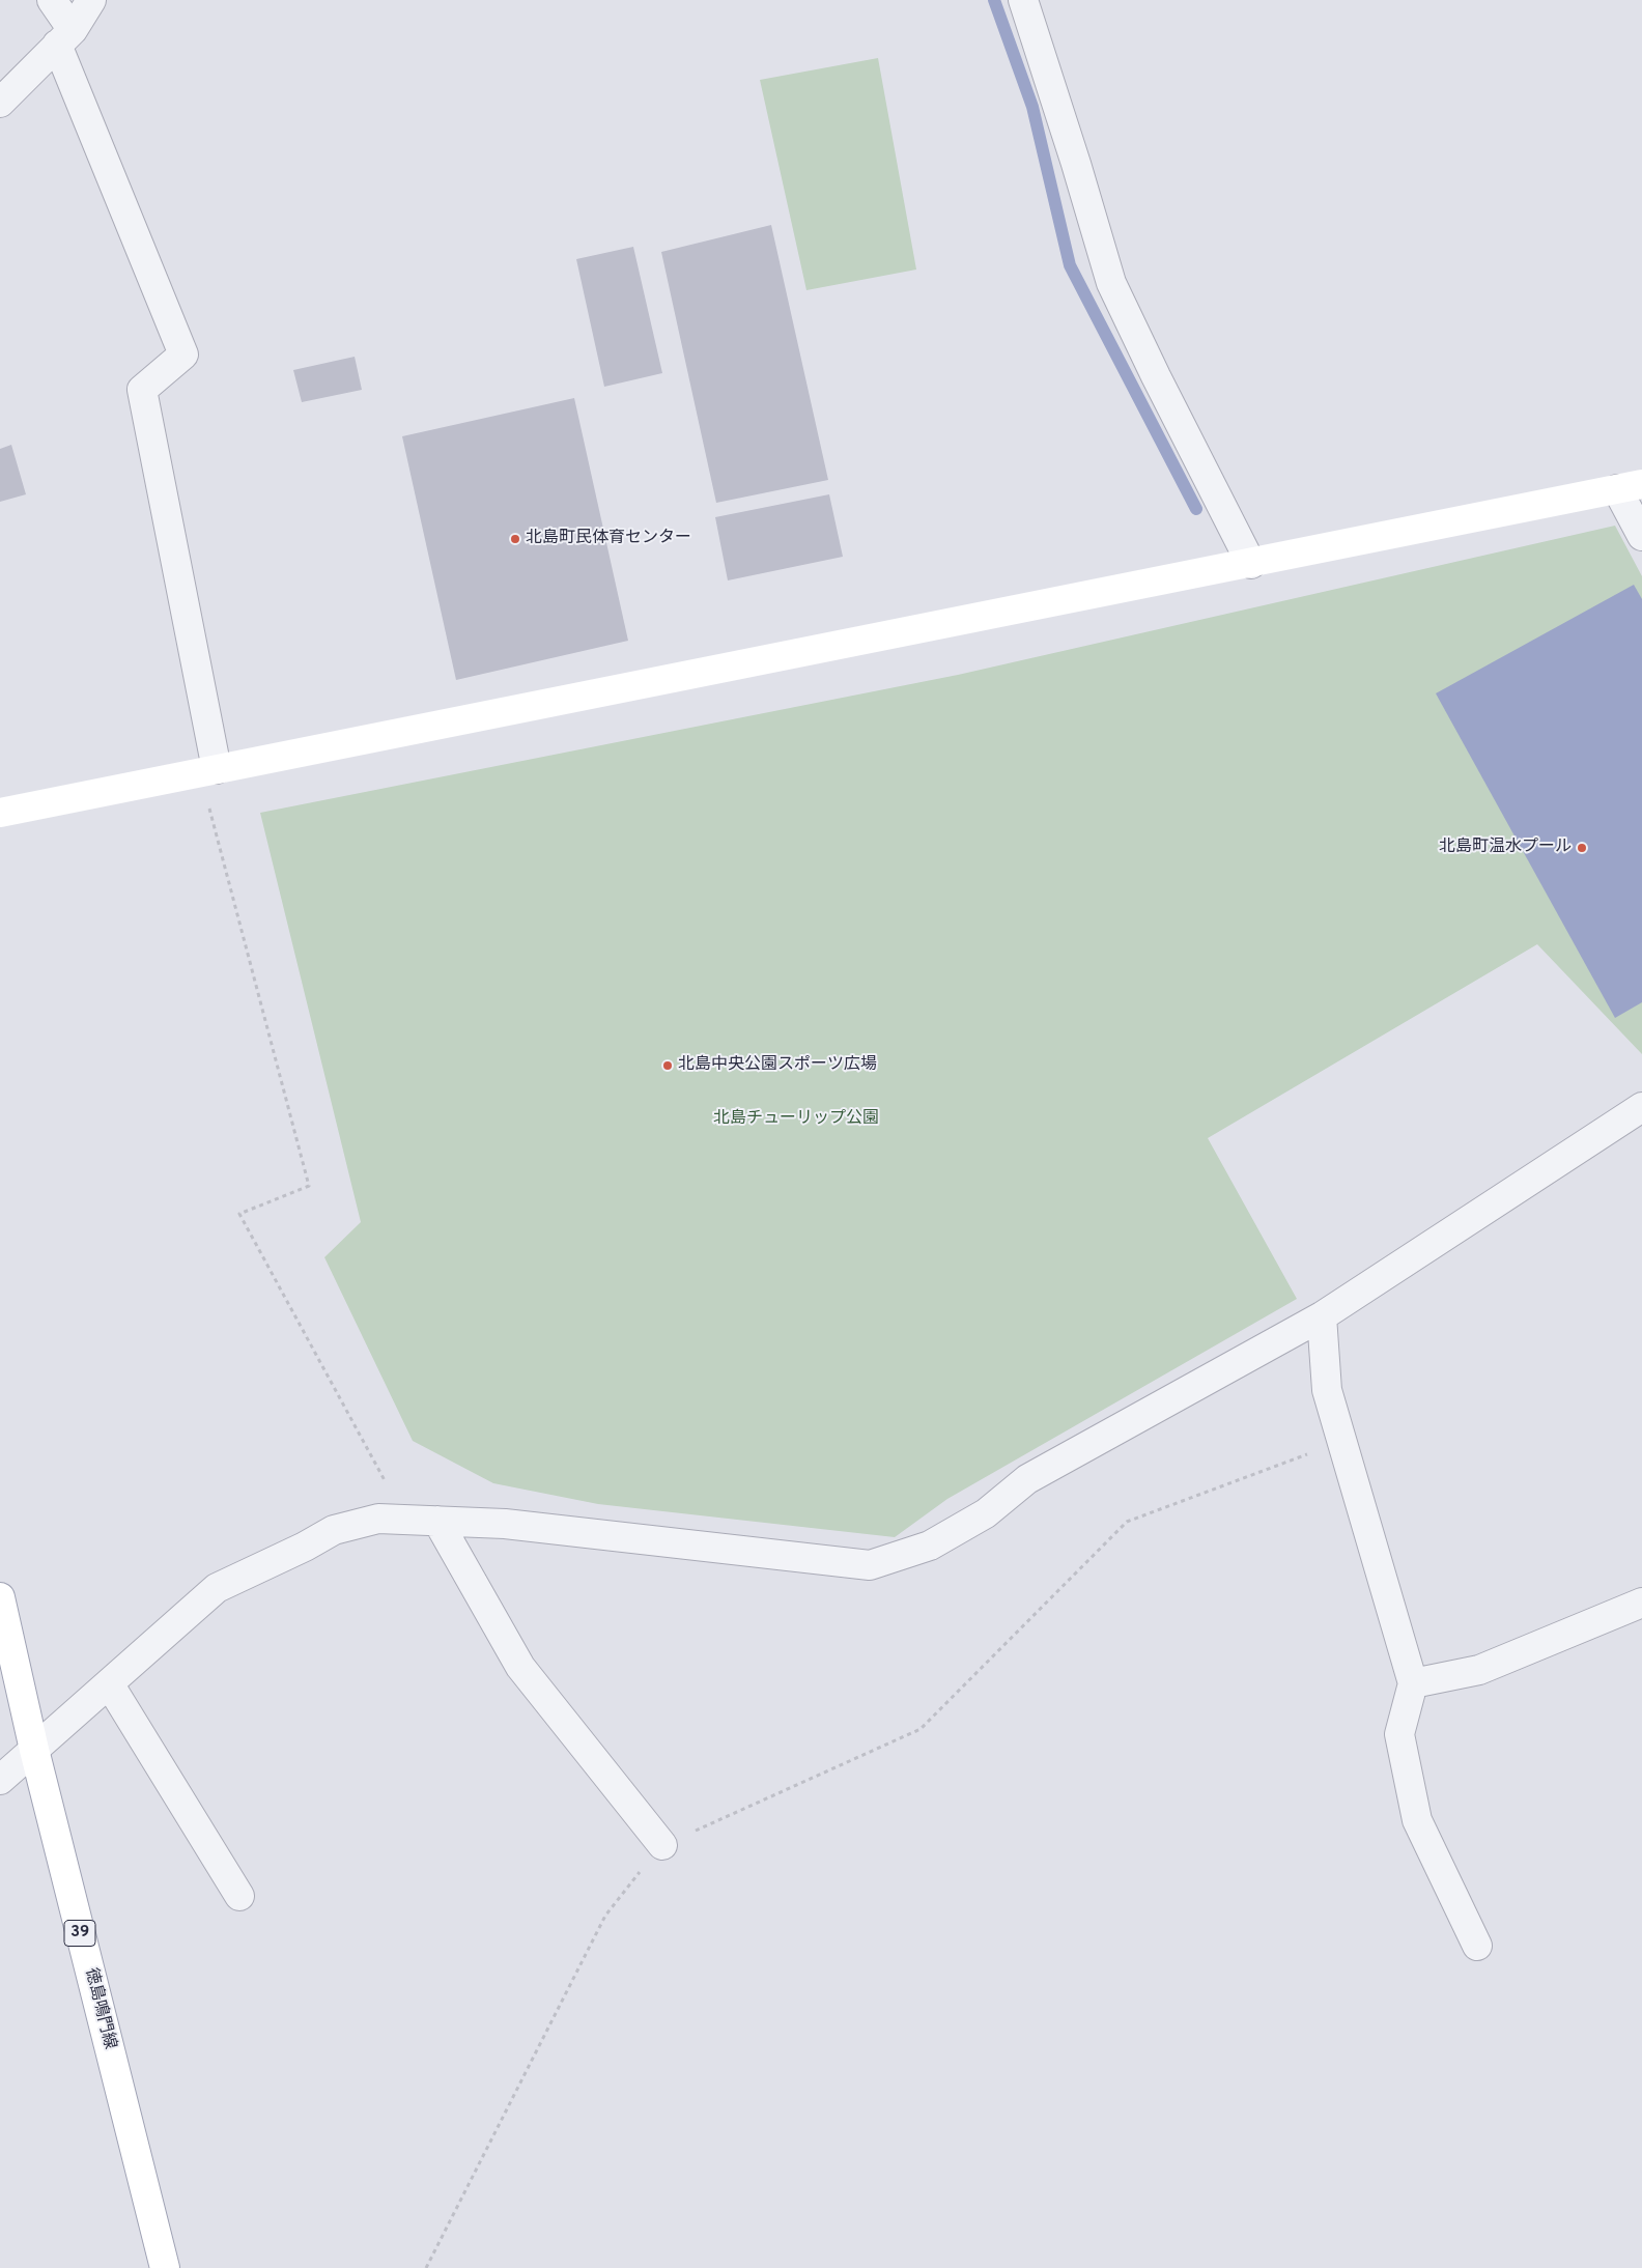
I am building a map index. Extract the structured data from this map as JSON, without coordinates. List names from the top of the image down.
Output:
{
  "streets": {
    "street": ["39", "徳島鳴門線"]
  },
  "parks": ["北島チューリップ公園"],
  "places": ["北島町民体育センター", "北島町温水プール", "北島中央公園スポーツ広場"]
}
